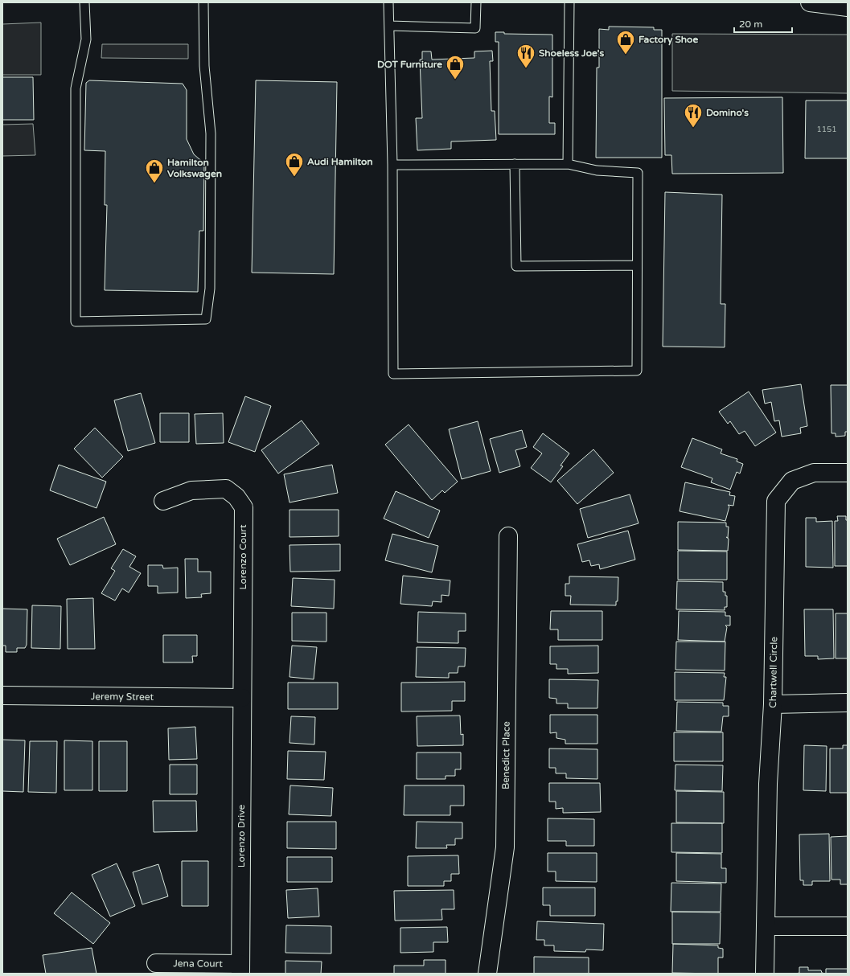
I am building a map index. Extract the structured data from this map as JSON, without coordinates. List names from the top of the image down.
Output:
{
  "streets": {
    "main road": [
      "Lorenzo Court",
      "Chartwell Circle",
      "Jeremy Street",
      "Benedict Place",
      "Lorenzo Drive",
      "Jena Court"
    ]
  },
  "crossings": [
    ["Lorenzo Court", "Jeremy Street"],
    ["Lorenzo Court", "Lorenzo Drive"],
    ["Jeremy Street", "Lorenzo Drive"],
    ["Lorenzo Drive", "Jena Court"]
  ],
  "places": {
    "shop": [
      "Factory Shoe",
      "DOT Furniture",
      "Audi Hamilton",
      "Hamilton Volkswagen"
    ],
    "restaurant": ["Shoeless Joe's", "Domino's"]
  },
  "house_numbers": ["1151"],
  "scale_bar": "20 m"
}
